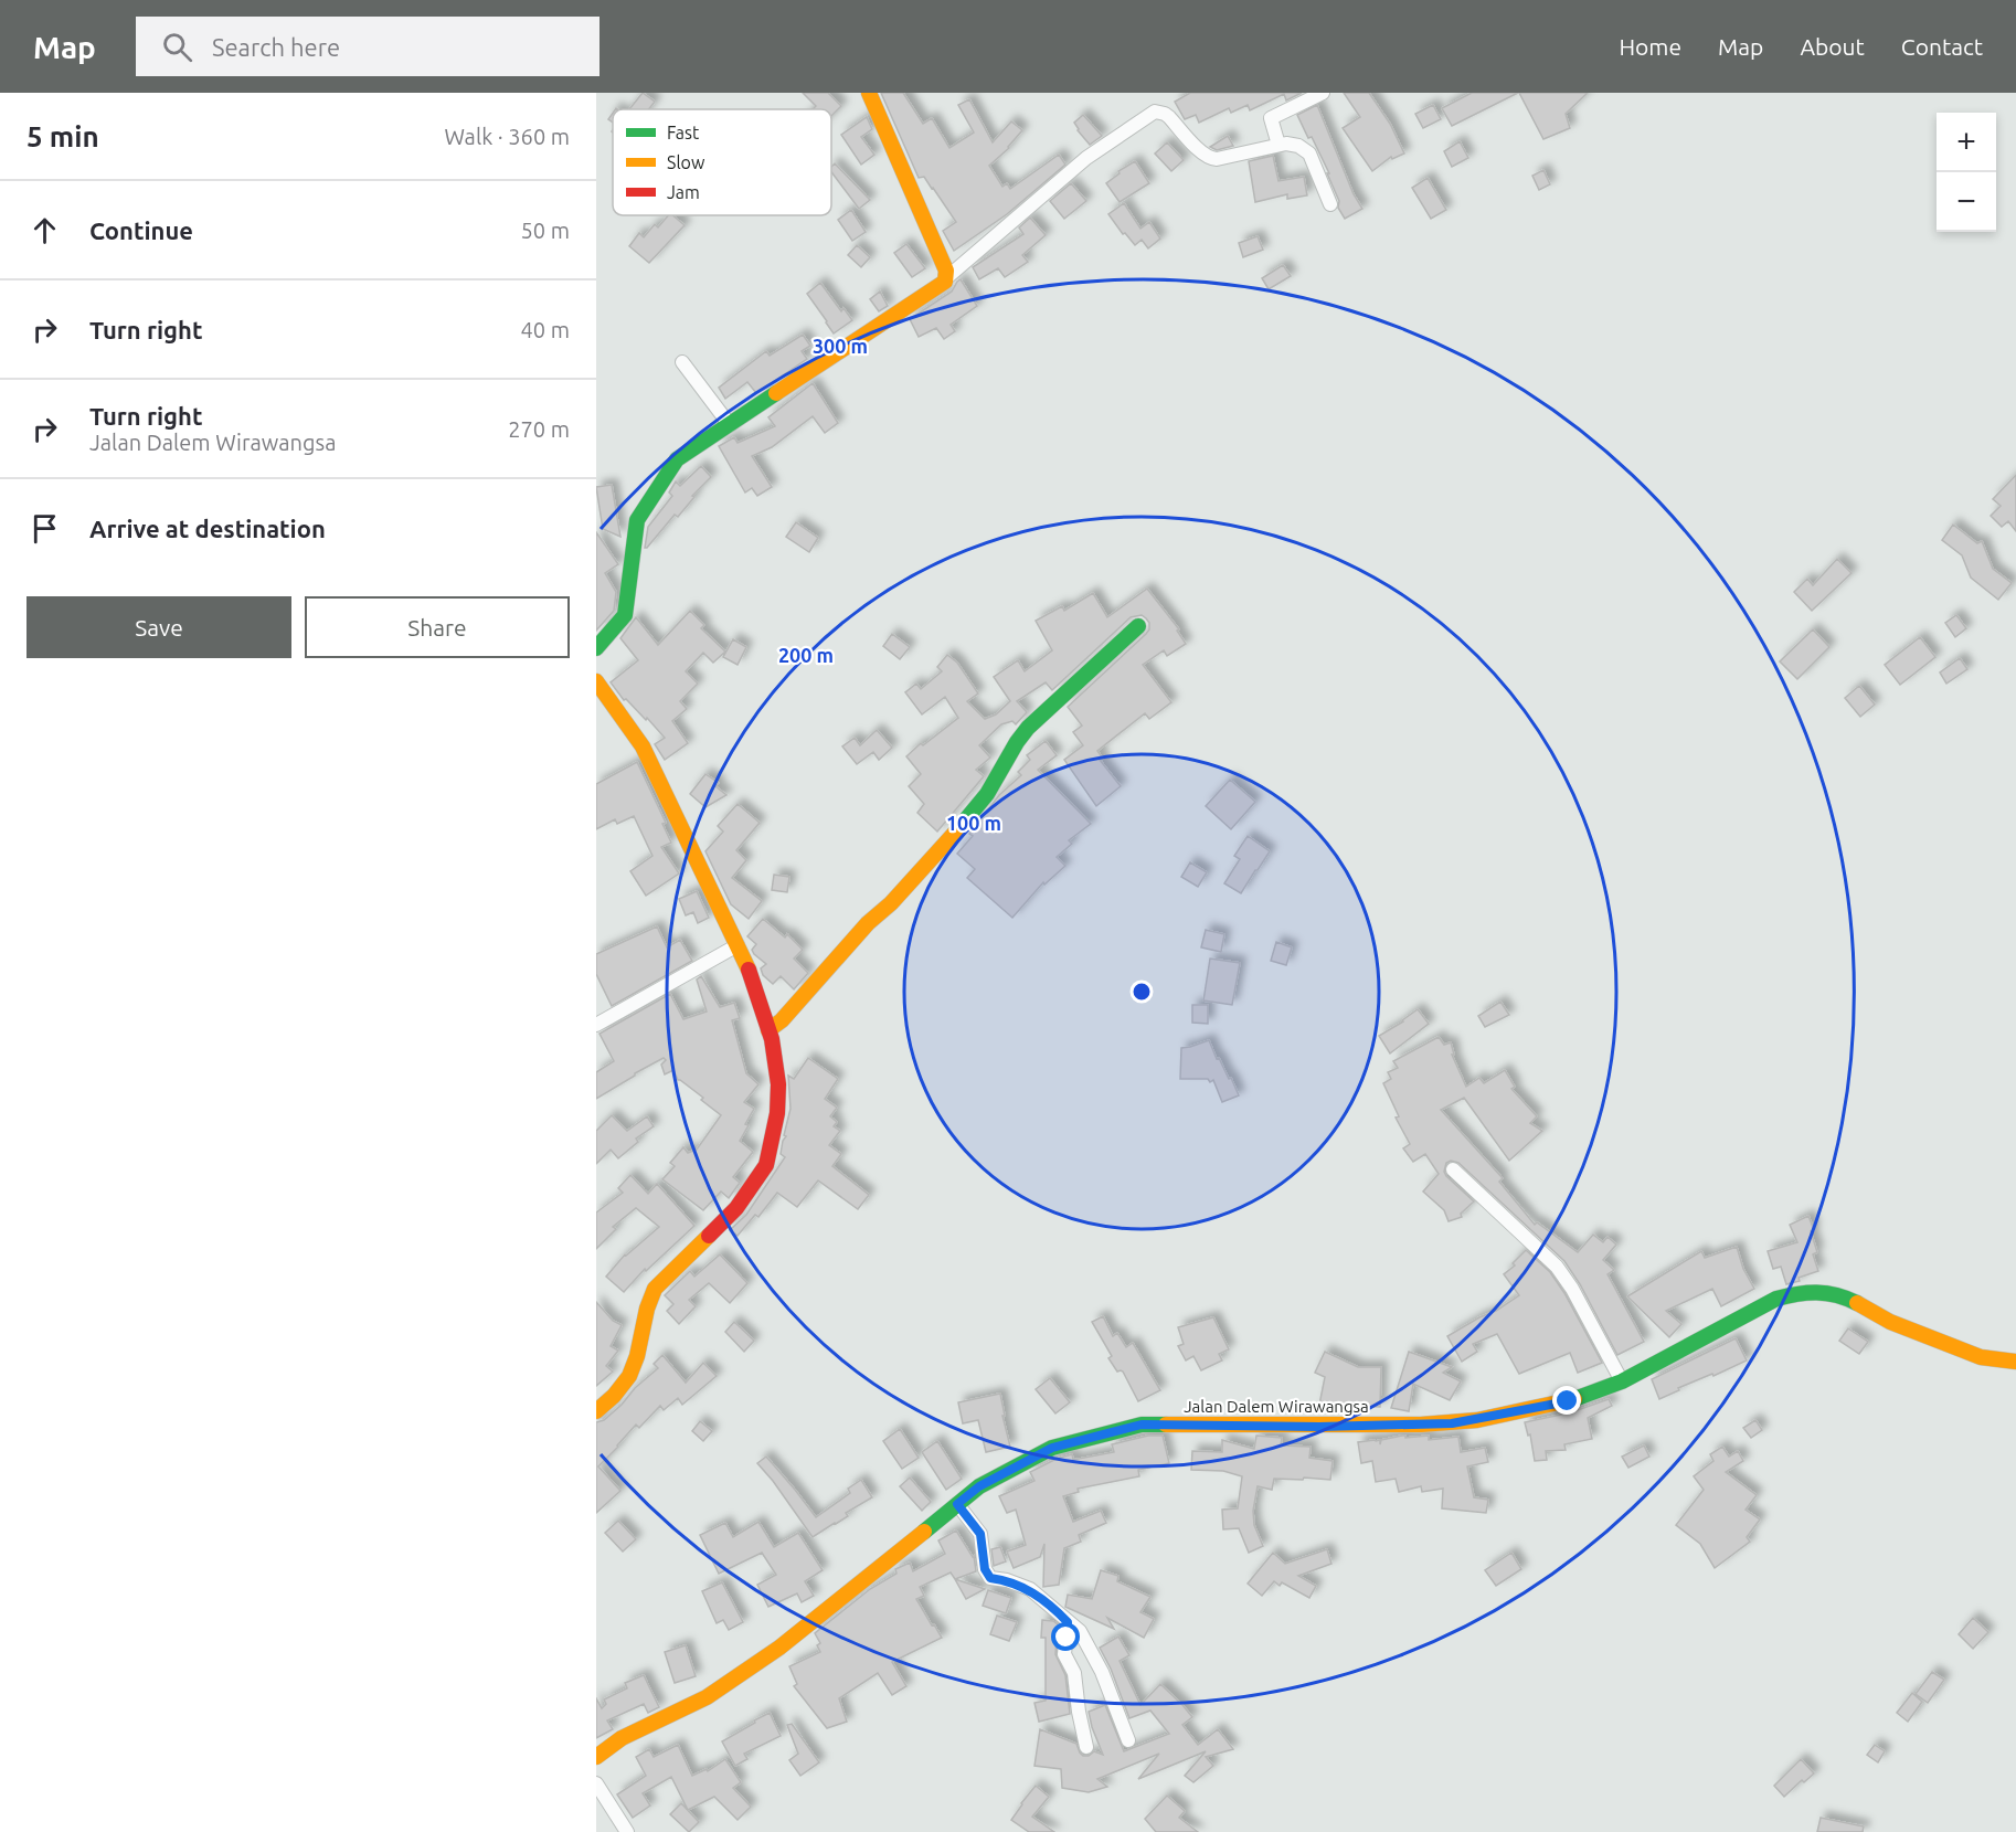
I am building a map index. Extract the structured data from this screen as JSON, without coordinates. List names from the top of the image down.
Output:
{
  "streets": {
    "street": ["Jalan Dalem Wirawangsa"]
  },
  "legend": ["Fast", "Slow", "Jam"],
  "page": {
    "header": "Map",
    "search": "Search here",
    "nav": [
      "Home",
      "Map",
      "About",
      "Contact"
    ],
    "heading": ["5 min", "Walk · 360 m"],
    "map_buttons": ["+", "−"],
    "list": [
      ["Continue", "50 m"],
      ["Turn right", "40 m"],
      ["Turn right", "Jalan Dalem Wirawangsa", "270 m"],
      "Arrive at destination"
    ],
    "buttons": ["Save", "Share"]
  },
  "rings": ["300 m", "200 m", "100 m"]
}
